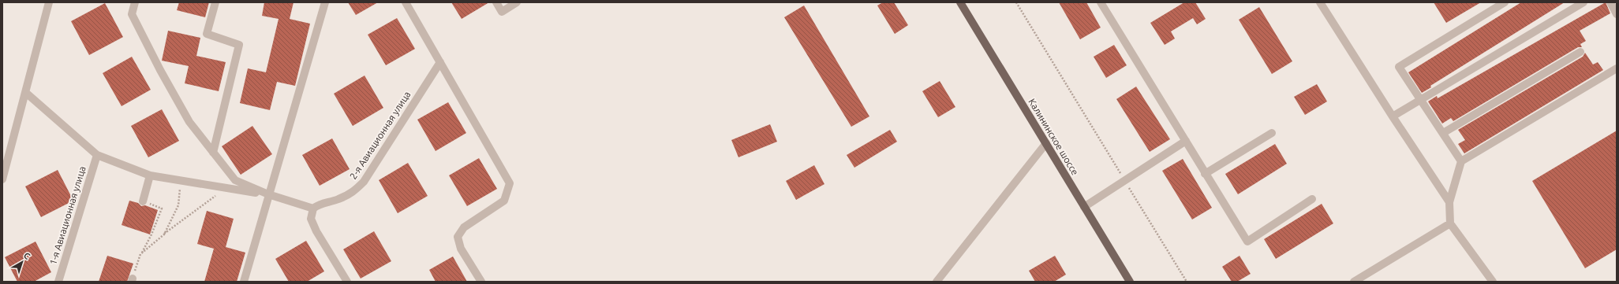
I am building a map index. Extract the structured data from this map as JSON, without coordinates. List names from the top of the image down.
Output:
{
  "streets": {
    "main road": ["Калининское шоссе"],
    "street": ["2-я Авиационная улица", "1-я Авиационная улица"]
  },
  "north": "top right"
}
